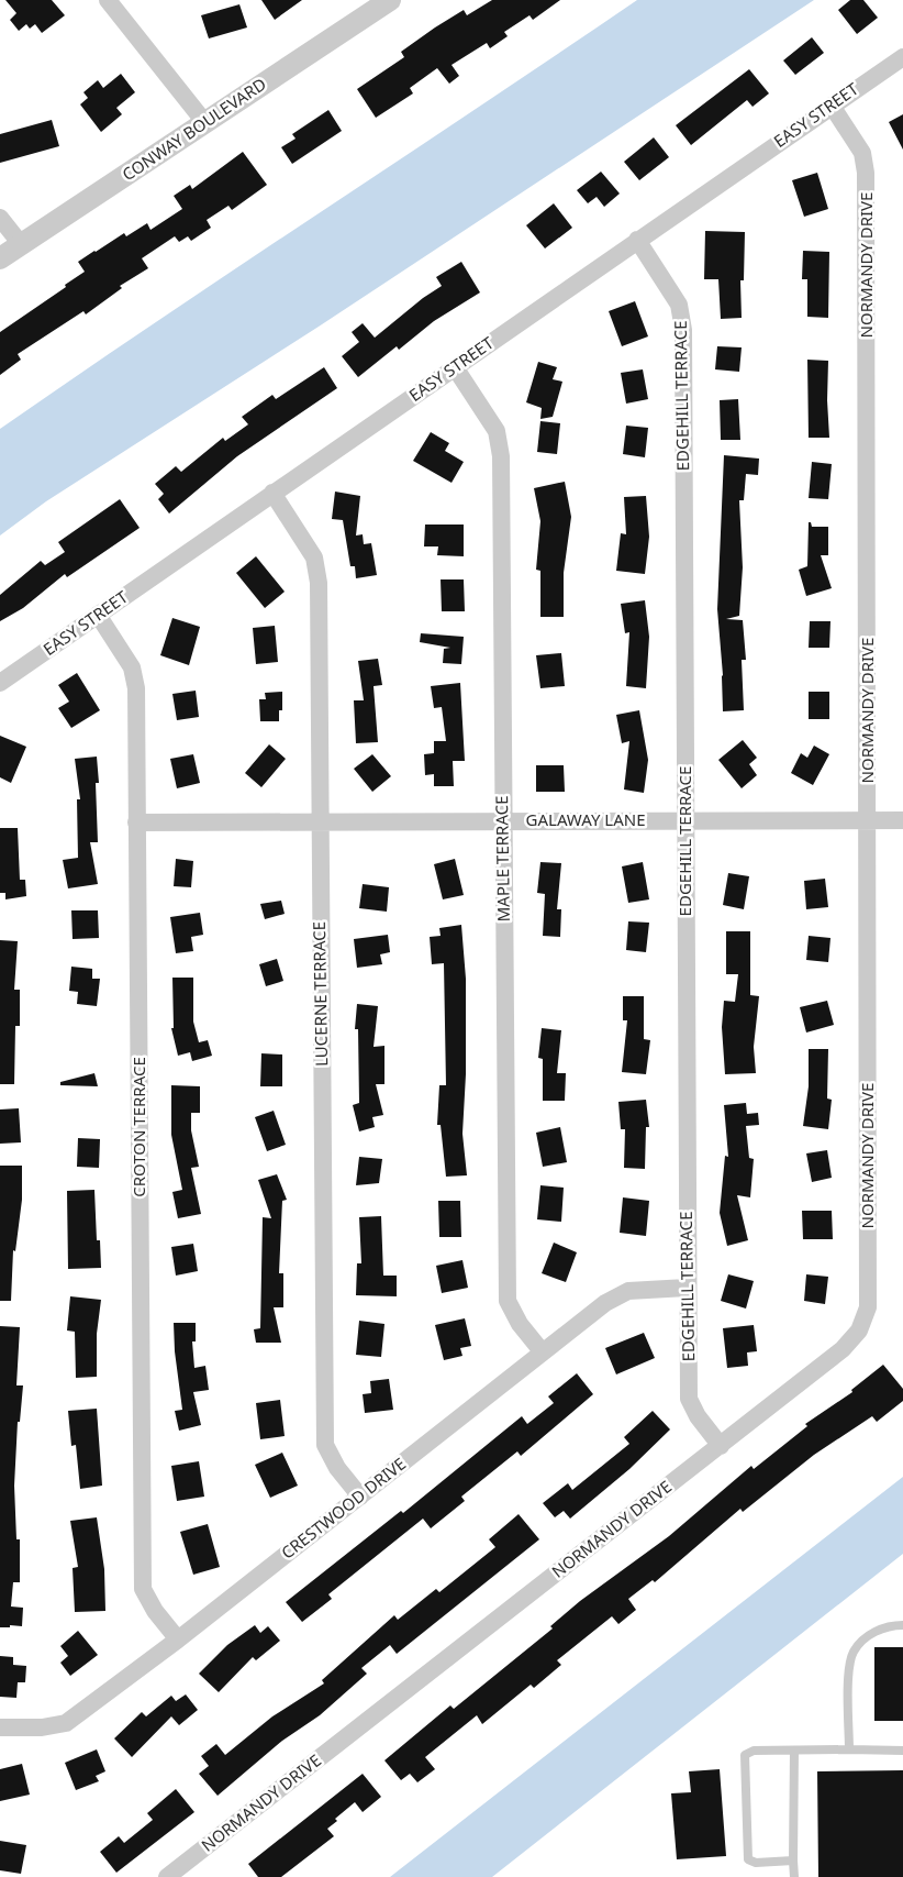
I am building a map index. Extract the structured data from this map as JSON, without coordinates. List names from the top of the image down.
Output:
{
  "streets": {
    "street": [
      "EASY STREET",
      "CONWAY BOULEVARD",
      "NORMANDY DRIVE",
      "EDGEHILL TERRACE",
      "GALAWAY LANE",
      "MAPLE TERRACE",
      "LUCERNE TERRACE",
      "CROTON TERRACE",
      "CRESTWOOD DRIVE"
    ]
  },
  "crossings": [
    ["EASY STREET", "NORMANDY DRIVE"],
    ["EASY STREET", "EDGEHILL TERRACE"],
    ["EASY STREET", "MAPLE TERRACE"],
    ["EASY STREET", "LUCERNE TERRACE"],
    ["EASY STREET", "CROTON TERRACE"],
    ["NORMANDY DRIVE", "EDGEHILL TERRACE"],
    ["NORMANDY DRIVE", "GALAWAY LANE"],
    ["EDGEHILL TERRACE", "GALAWAY LANE"],
    ["EDGEHILL TERRACE", "CRESTWOOD DRIVE"],
    ["GALAWAY LANE", "MAPLE TERRACE"],
    ["GALAWAY LANE", "LUCERNE TERRACE"],
    ["GALAWAY LANE", "CROTON TERRACE"],
    ["MAPLE TERRACE", "CRESTWOOD DRIVE"],
    ["LUCERNE TERRACE", "CRESTWOOD DRIVE"],
    ["CROTON TERRACE", "CRESTWOOD DRIVE"]
  ]
}
